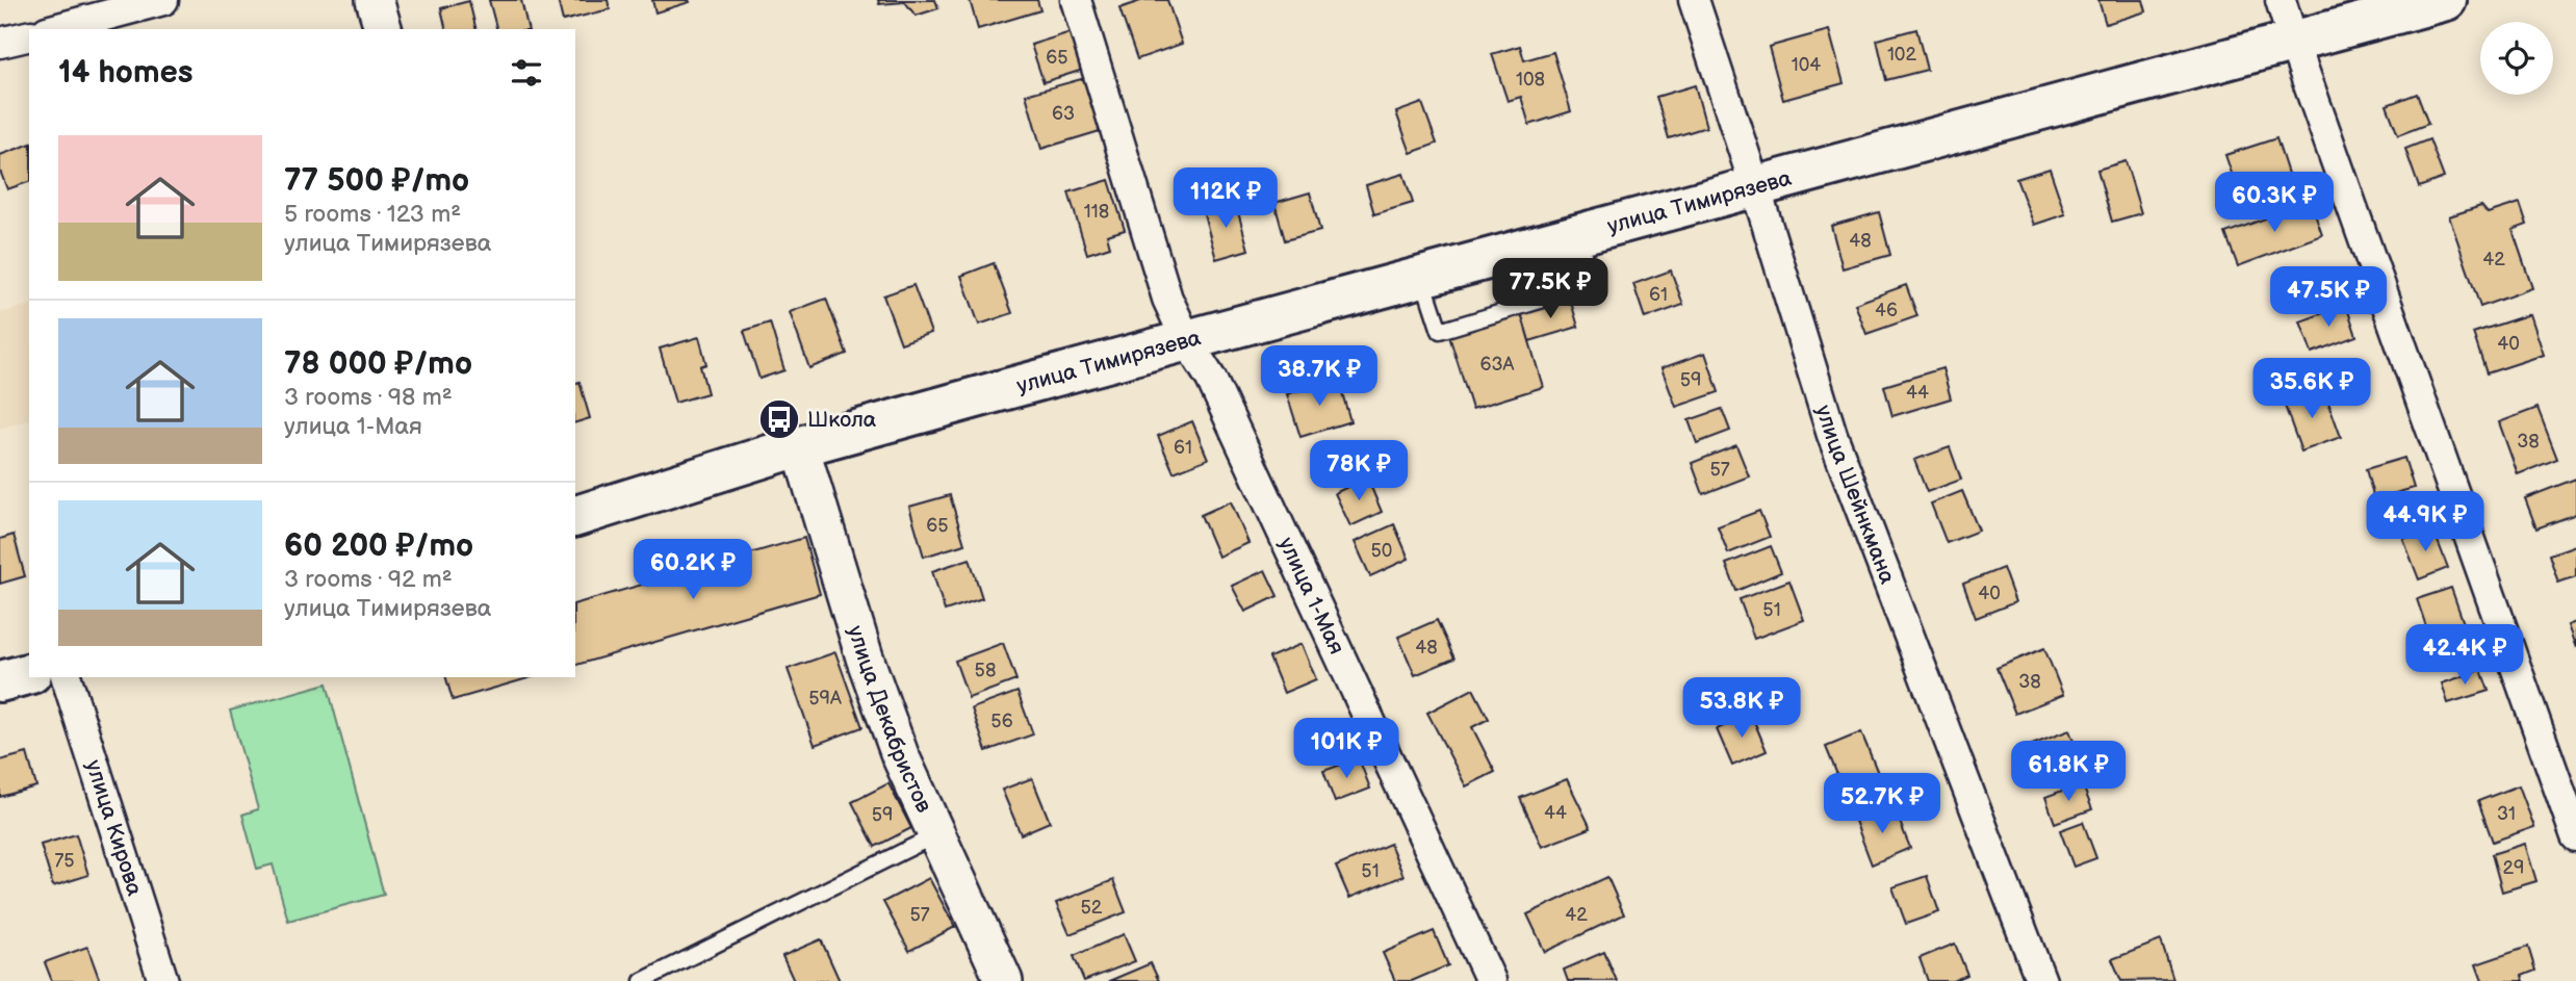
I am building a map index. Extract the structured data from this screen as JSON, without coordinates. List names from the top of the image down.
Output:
{
  "streets": {
    "main road": ["улица Тимирязева"],
    "street": [
      "улица Шейнкмана",
      "улица 1-Мая",
      "улица Декабристов",
      "улица Кирова"
    ]
  },
  "crossings": [
    ["улица Тимирязева", "улица Шейнкмана"],
    ["улица Тимирязева", "улица 1-Мая"],
    ["улица Тимирязева", "улица Декабристов"]
  ],
  "places": {
    "bus stop": ["Школа"]
  },
  "house_numbers": [
    "102",
    "65",
    "104",
    "108",
    "63",
    "118",
    "48",
    "42",
    "61",
    "46",
    "40",
    "63А",
    "59",
    "44",
    "38",
    "61",
    "57",
    "65",
    "50",
    "40",
    "51",
    "48",
    "58",
    "38",
    "59А",
    "56",
    "44",
    "31",
    "59",
    "75",
    "29",
    "51",
    "52",
    "57",
    "42"
  ],
  "page": {
    "heading": "14 homes",
    "list": [
      {
        "name": "77 500 ₽/mo",
        "note": "5 rooms · 123 m² · улица Тимирязева"
      },
      {
        "name": "78 000 ₽/mo",
        "note": "3 rooms · 98 m² · улица 1-Мая"
      },
      {
        "name": "60 200 ₽/mo",
        "note": "3 rooms · 92 m² · улица Тимирязева"
      }
    ],
    "price": [
      "112K ₽",
      "60.3K ₽",
      "77.5K ₽",
      "47.5K ₽",
      "38.7K ₽",
      "35.6K ₽",
      "78K ₽",
      "44.9K ₽",
      "60.2K ₽",
      "42.4K ₽",
      "53.8K ₽",
      "101K ₽",
      "61.8K ₽",
      "52.7K ₽"
    ]
  }
}
